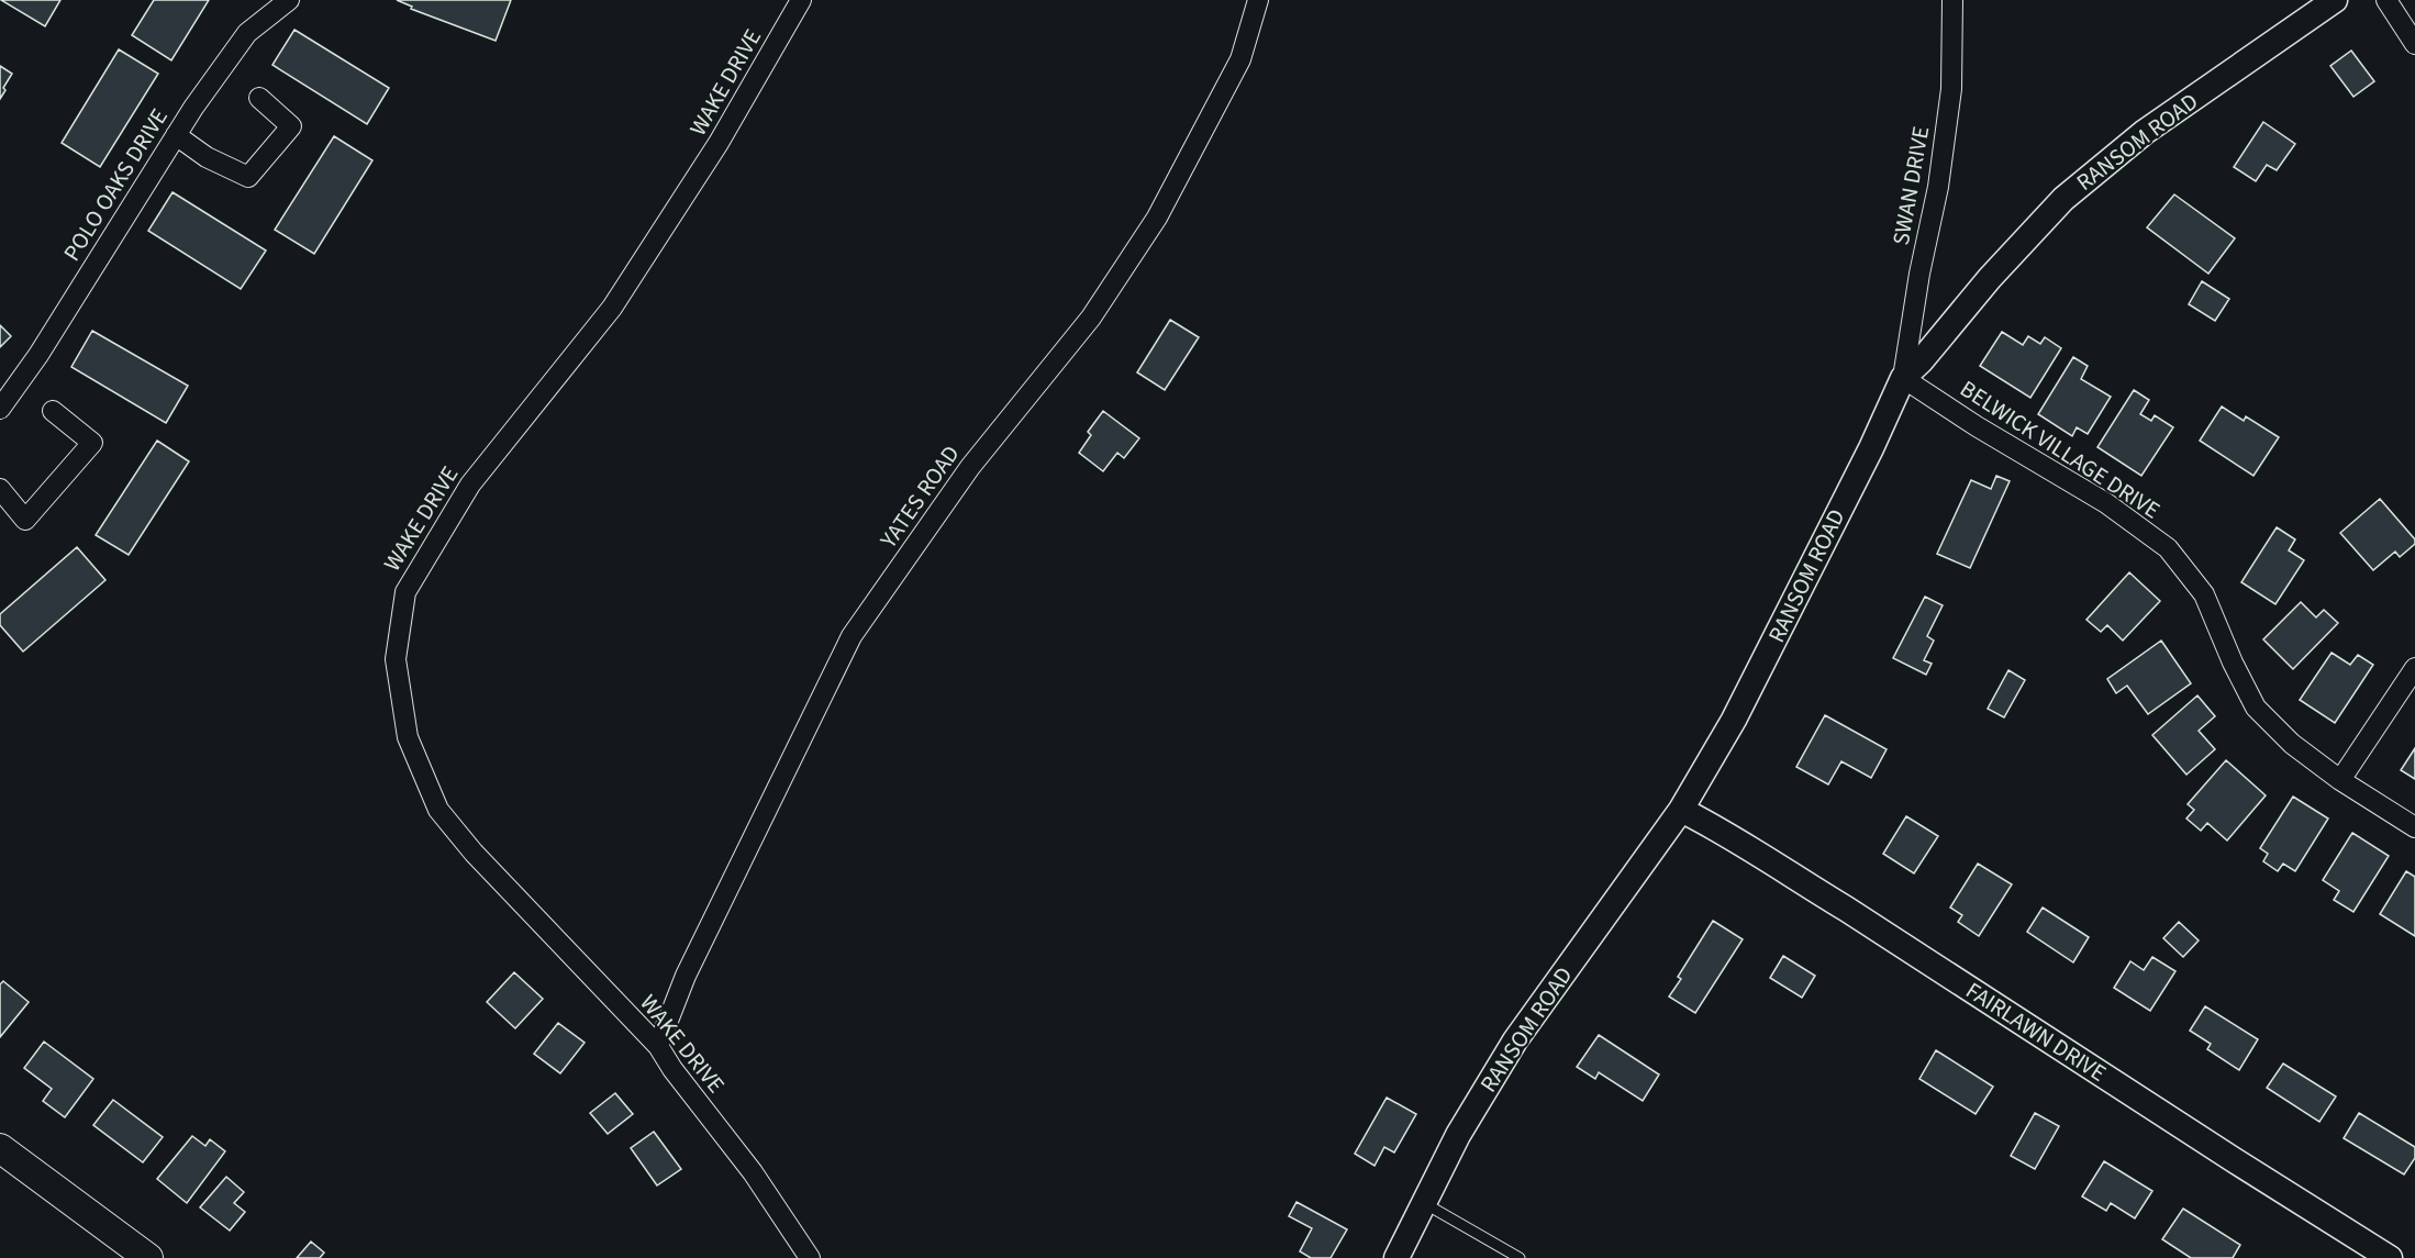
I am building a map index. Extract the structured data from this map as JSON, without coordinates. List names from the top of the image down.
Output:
{
  "streets": {
    "street": [
      "WAKE DRIVE",
      "RANSOM ROAD",
      "POLO OAKS DRIVE",
      "SWAN DRIVE",
      "BELWICK VILLAGE DRIVE",
      "YATES ROAD",
      "FAIRLAWN DRIVE"
    ]
  },
  "crossings": [
    ["WAKE DRIVE", "YATES ROAD"],
    ["RANSOM ROAD", "SWAN DRIVE"],
    ["RANSOM ROAD", "BELWICK VILLAGE DRIVE"],
    ["RANSOM ROAD", "FAIRLAWN DRIVE"],
    ["SWAN DRIVE", "BELWICK VILLAGE DRIVE"]
  ]
}
